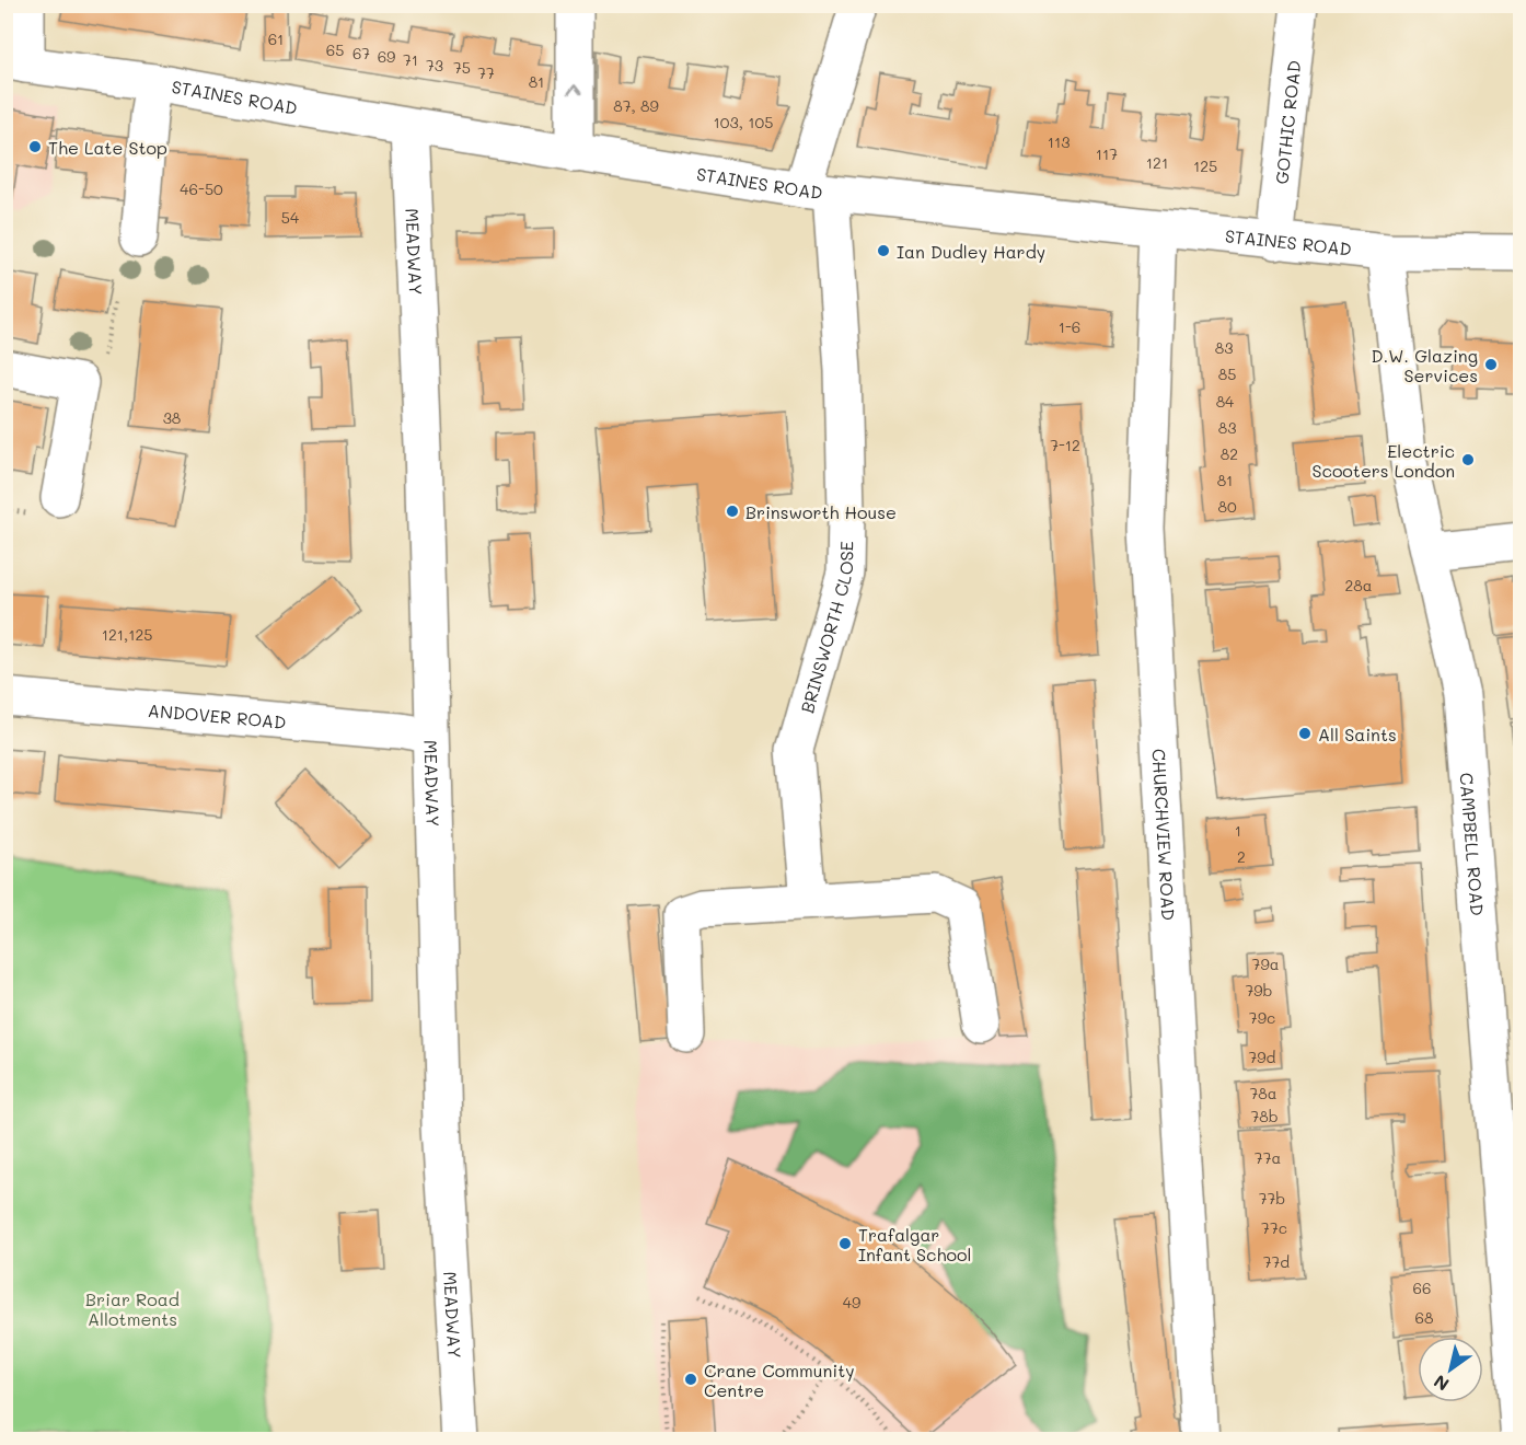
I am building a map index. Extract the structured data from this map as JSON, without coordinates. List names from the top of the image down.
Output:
{
  "streets": {
    "street": [
      "STAINES ROAD",
      "GOTHIC ROAD",
      "MEADWAY",
      "BRINSWORTH CLOSE",
      "ANDOVER ROAD",
      "CHURCHVIEW ROAD",
      "CAMPBELL ROAD"
    ]
  },
  "crossings": [
    ["STAINES ROAD", "GOTHIC ROAD"],
    ["STAINES ROAD", "MEADWAY"],
    ["STAINES ROAD", "BRINSWORTH CLOSE"],
    ["STAINES ROAD", "CHURCHVIEW ROAD"],
    ["STAINES ROAD", "CAMPBELL ROAD"],
    ["MEADWAY", "ANDOVER ROAD"]
  ],
  "parks": ["Briar Road Allotments"],
  "places": [
    "The Late Stop",
    "Ian Dudley Hardy",
    "D.W. Glazing Services",
    "Electric Scooters London",
    "Brinsworth House",
    "All Saints",
    "Trafalgar Infant School",
    "Crane Community Centre"
  ],
  "house_numbers": [
    "61",
    "65",
    "67",
    "69",
    "71",
    "73",
    "75",
    "77",
    "81",
    "87, 89",
    "103, 105",
    "113",
    "117",
    "121",
    "125",
    "46-50",
    "54",
    "1-6",
    "83",
    "85",
    "84",
    "38",
    "83",
    "7-12",
    "82",
    "81",
    "80",
    "28a",
    "121,125",
    "1",
    "2",
    "79a",
    "79b",
    "79c",
    "79d",
    "78a",
    "78b",
    "77a",
    "77b",
    "77c",
    "77d",
    "66",
    "49",
    "68"
  ],
  "north": "bottom left"
}
